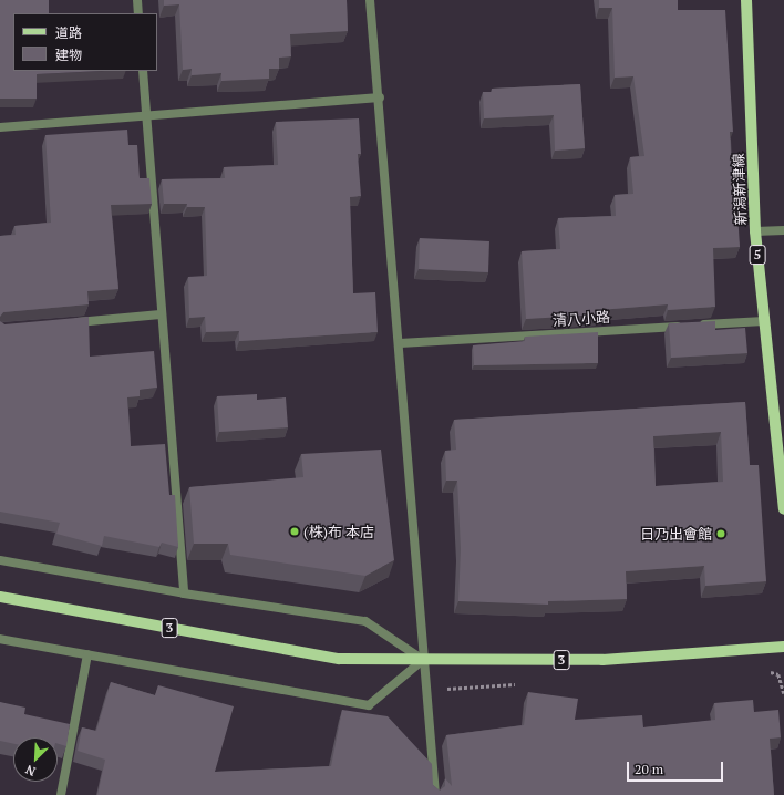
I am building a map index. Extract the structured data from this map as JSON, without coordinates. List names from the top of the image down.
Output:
{
  "streets": {
    "main road": ["新潟新津線", "5", "3"],
    "street": ["清八小路"]
  },
  "crossings": [
    ["新潟新津線", "清八小路"]
  ],
  "places": ["(株)布 本店", "日乃出會館"],
  "legend": ["道路", "建物"],
  "scale_bar": "20 m",
  "north": "bottom left"
}
